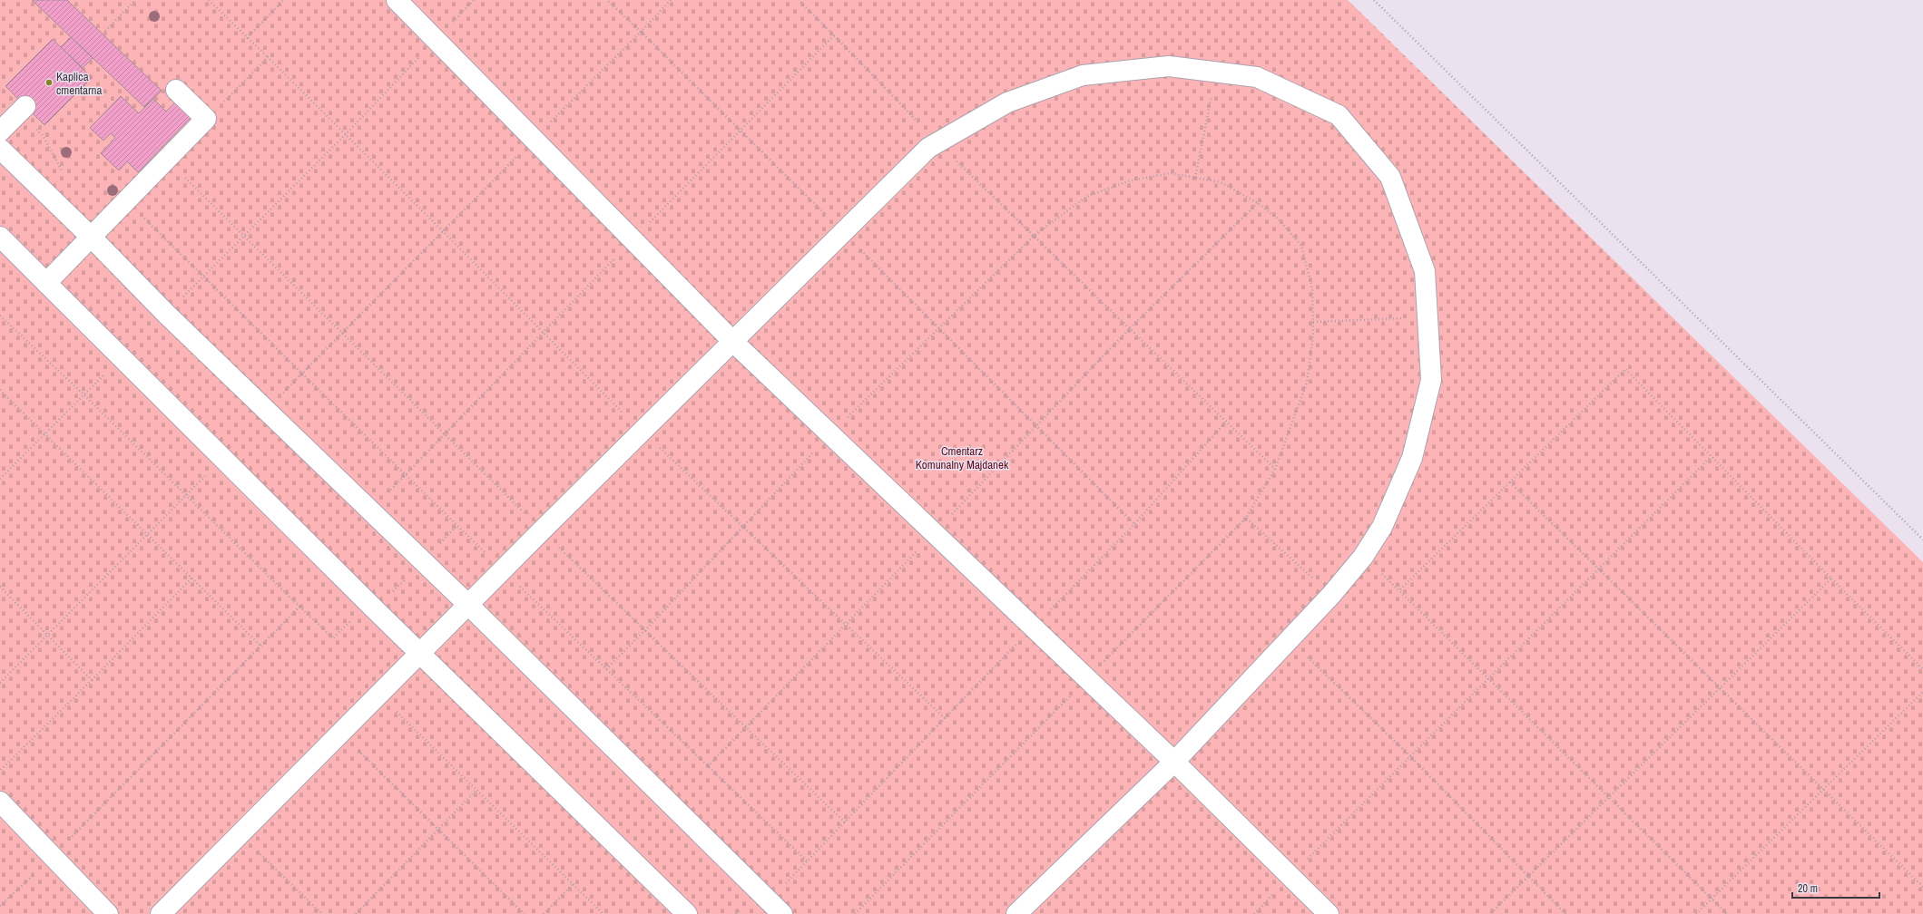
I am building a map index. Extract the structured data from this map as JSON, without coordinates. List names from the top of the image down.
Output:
{
  "parks": ["Cmentarz Komunalny Majdanek"],
  "places": ["Kaplica cmentarna"],
  "scale_bar": "20 m"
}
